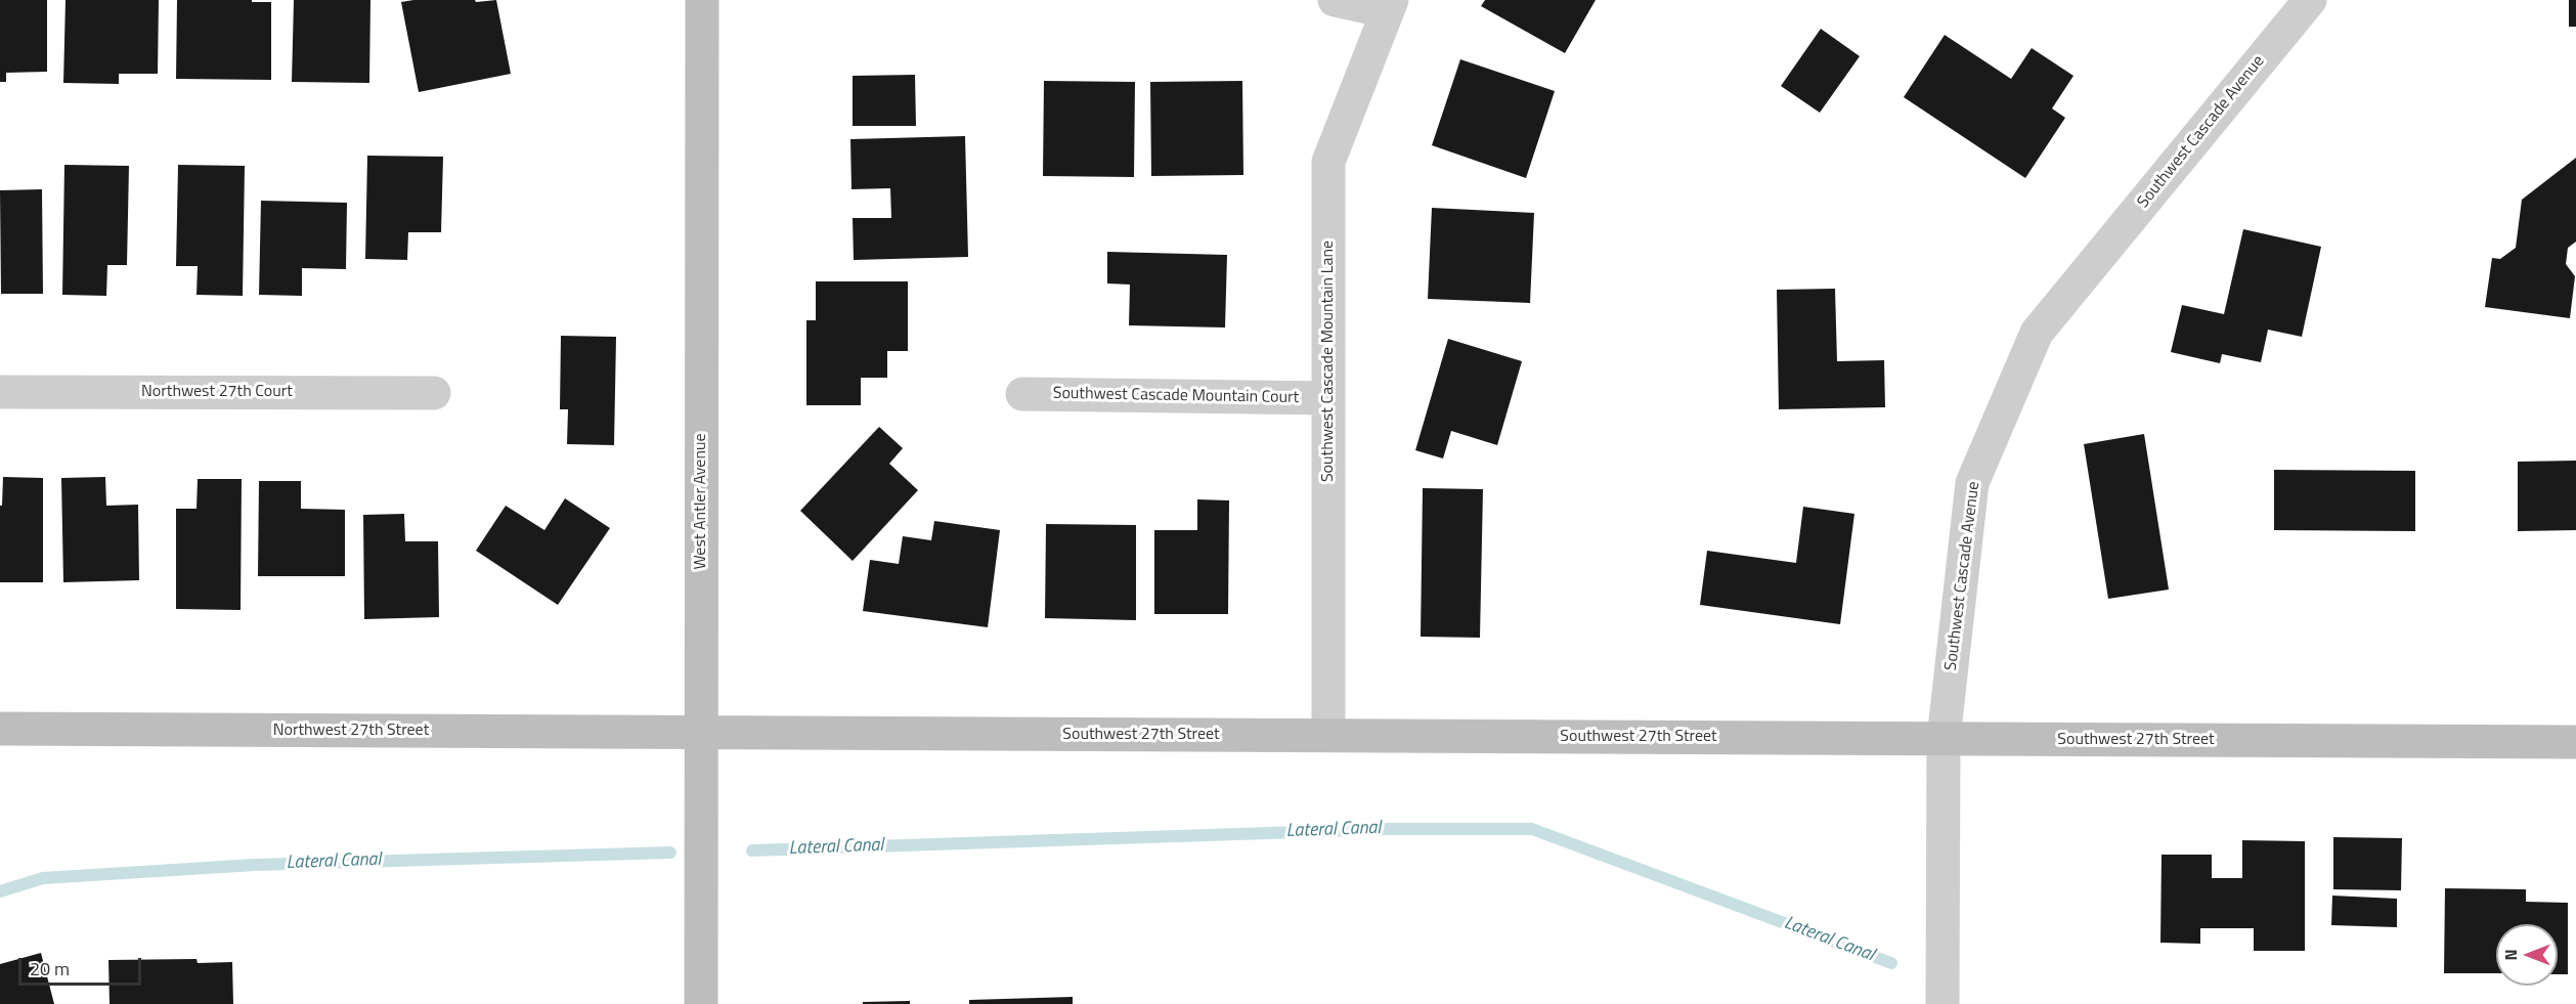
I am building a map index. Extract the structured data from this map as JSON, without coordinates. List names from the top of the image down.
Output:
{
  "streets": {
    "street": [
      "Southwest Cascade Avenue",
      "Southwest Cascade Mountain Lane",
      "Northwest 27th Court",
      "Southwest Cascade Mountain Court",
      "West Antler Avenue",
      "Northwest 27th Street",
      "Southwest 27th Street"
    ]
  },
  "crossings": [
    ["Southwest Cascade Avenue", "Southwest 27th Street"],
    ["Southwest Cascade Mountain Lane", "Southwest Cascade Mountain Court"],
    ["Southwest Cascade Mountain Lane", "Southwest 27th Street"],
    ["West Antler Avenue", "Northwest 27th Street"],
    ["West Antler Avenue", "Southwest 27th Street"],
    ["Northwest 27th Street", "Southwest 27th Street"]
  ],
  "water": ["Lateral Canal"],
  "scale_bar": "20 m",
  "north": "left"
}
